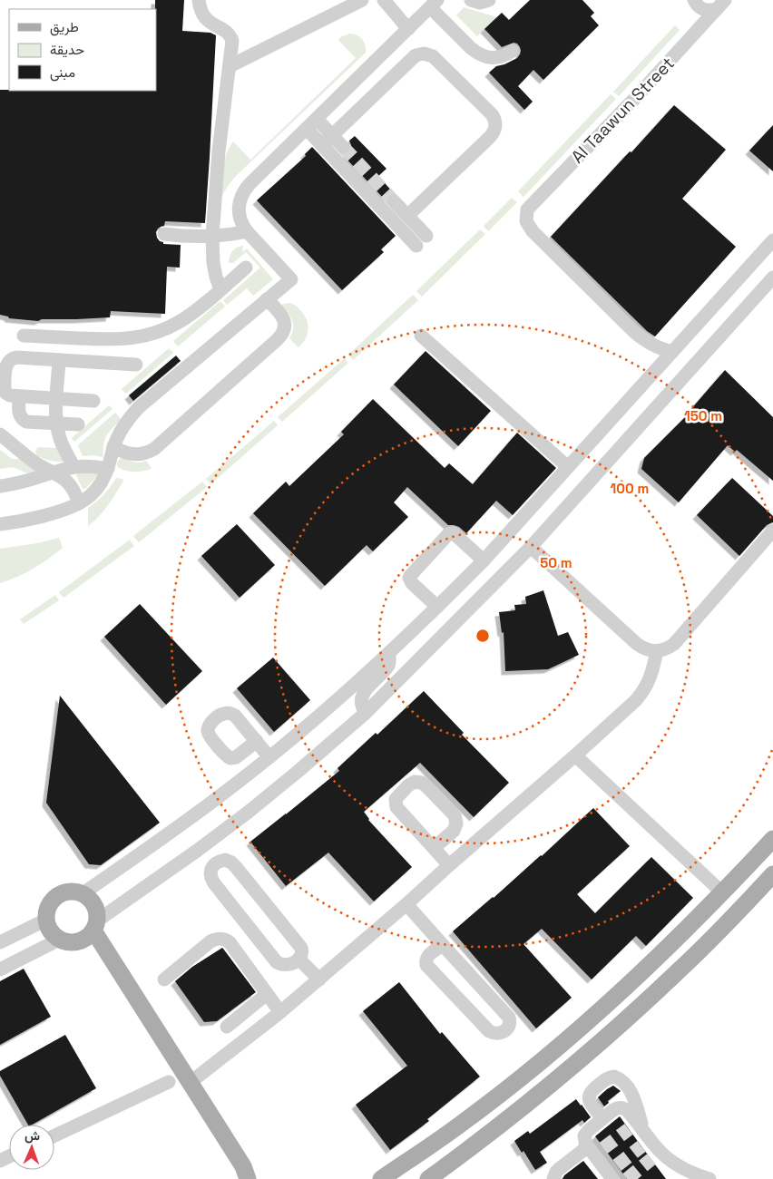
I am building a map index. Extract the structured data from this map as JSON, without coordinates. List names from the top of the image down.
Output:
{
  "streets": {
    "street": ["Al Taawun Street"]
  },
  "legend": ["طريق", "حديقة", "مبنى"],
  "north": "top",
  "rings": ["150 m", "100 m", "50 m"]
}
